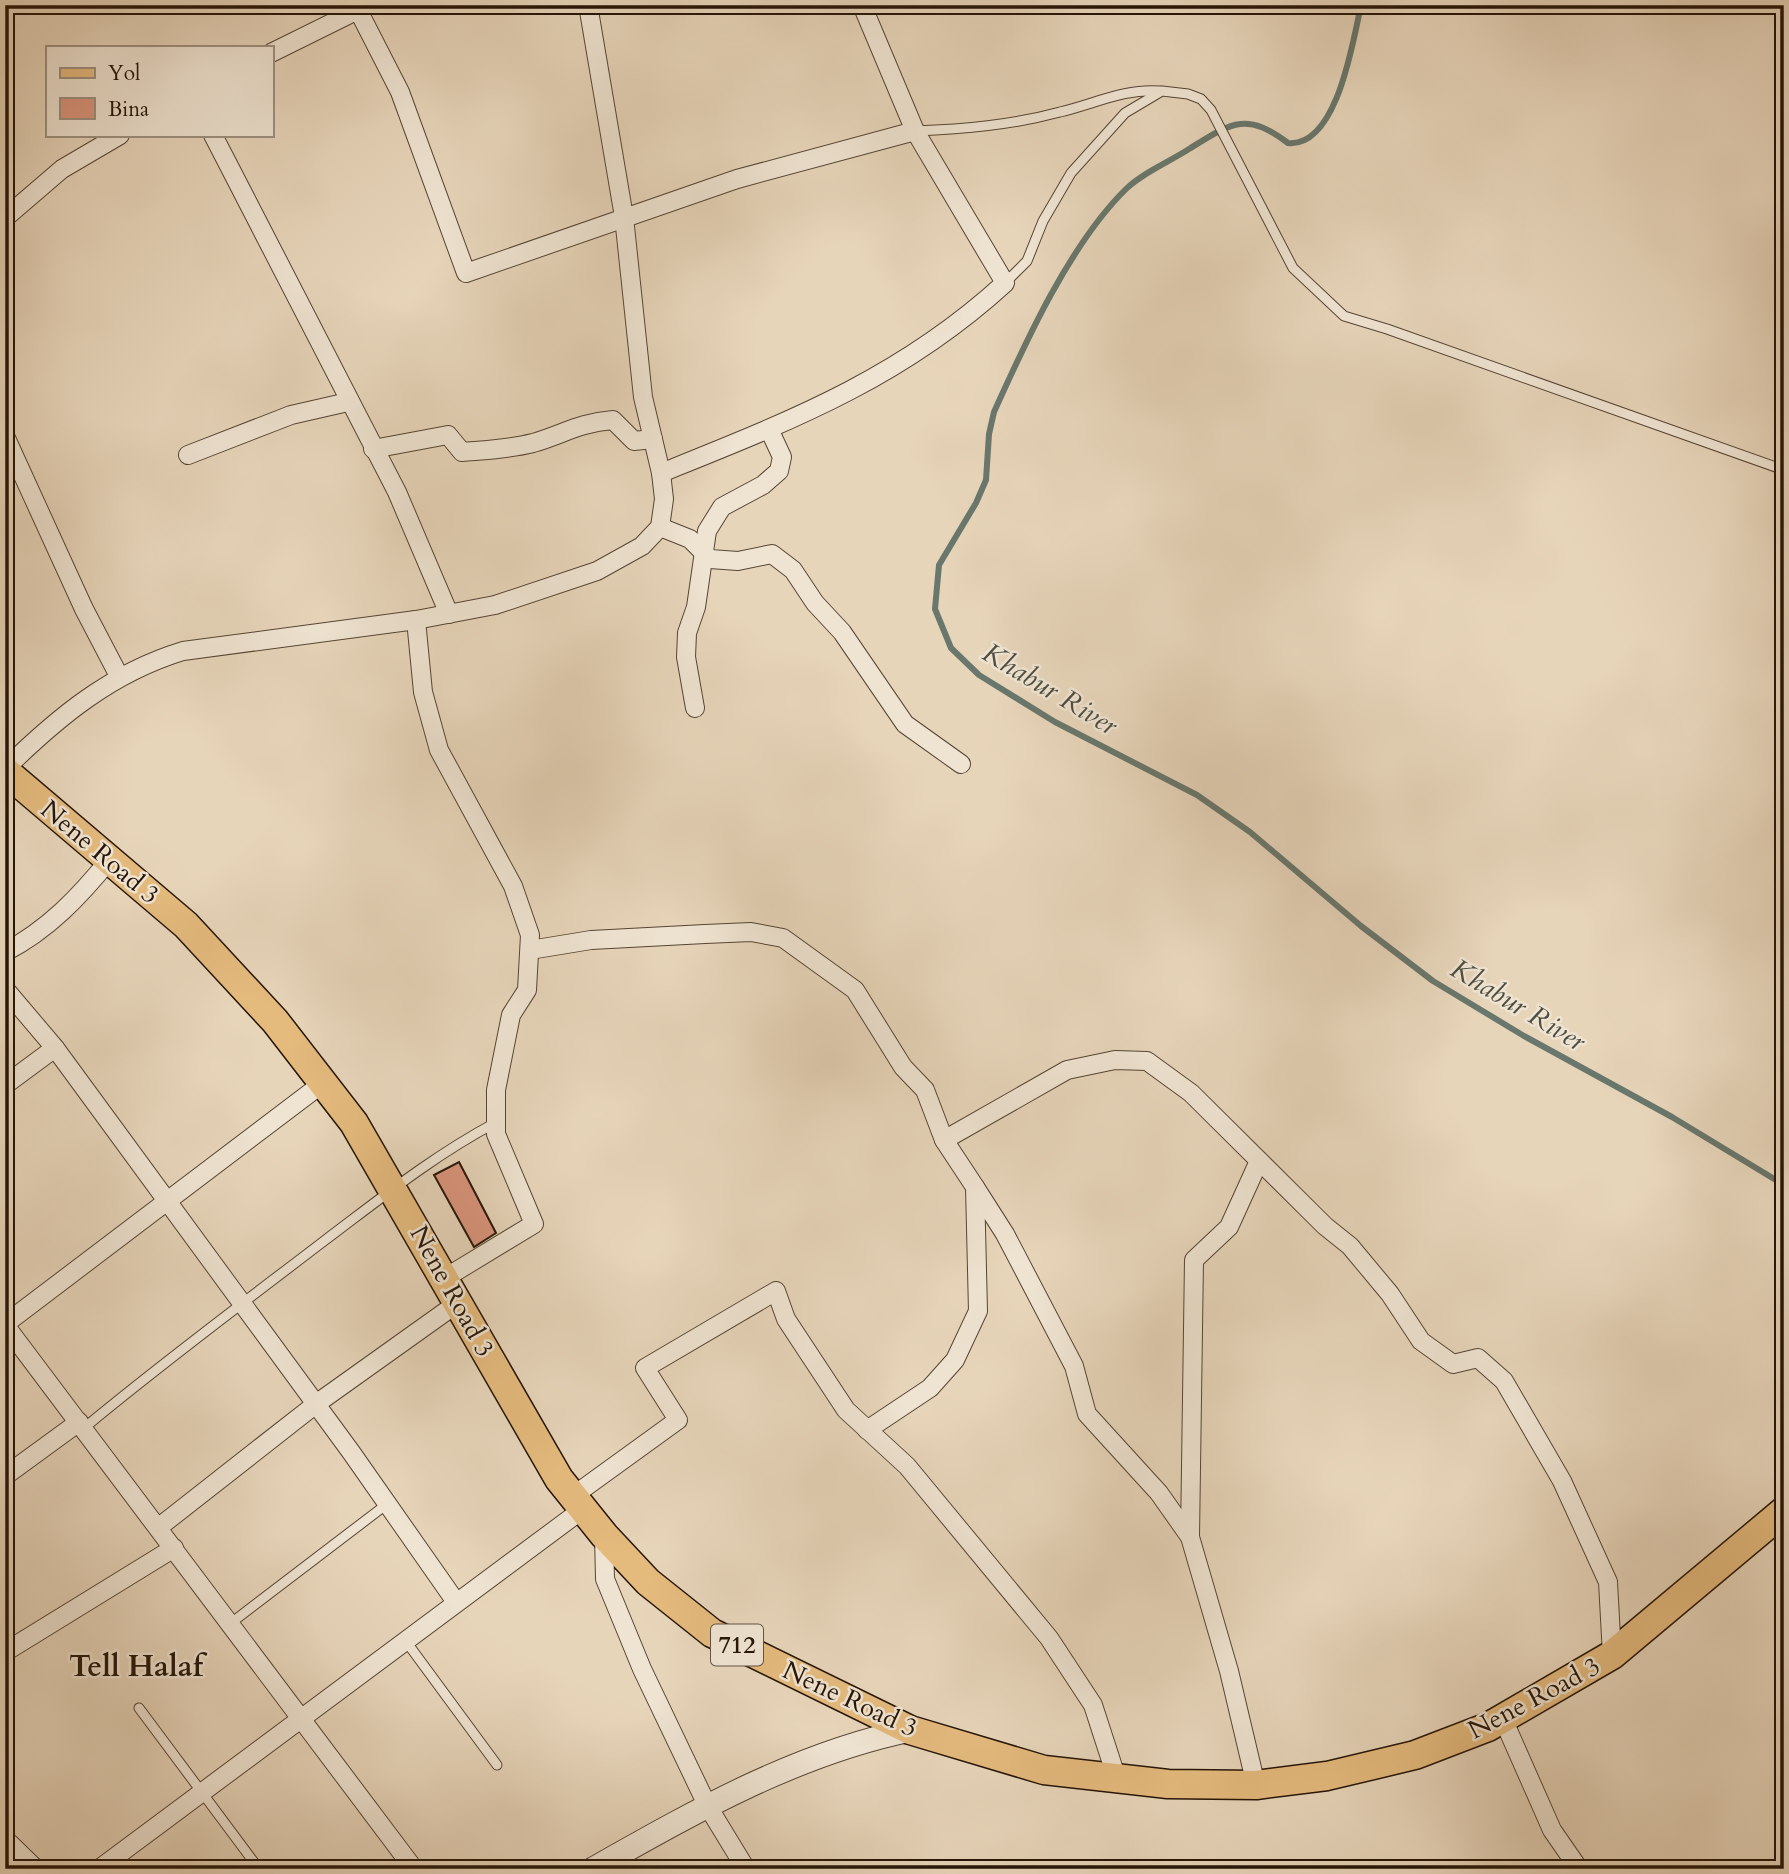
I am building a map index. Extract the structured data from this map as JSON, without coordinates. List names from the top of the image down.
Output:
{
  "streets": {
    "main road": ["Nene Road 3", "712"]
  },
  "districts": ["Tell Halaf"],
  "water": ["Khabur River"],
  "legend": ["Yol", "Bina"]
}
